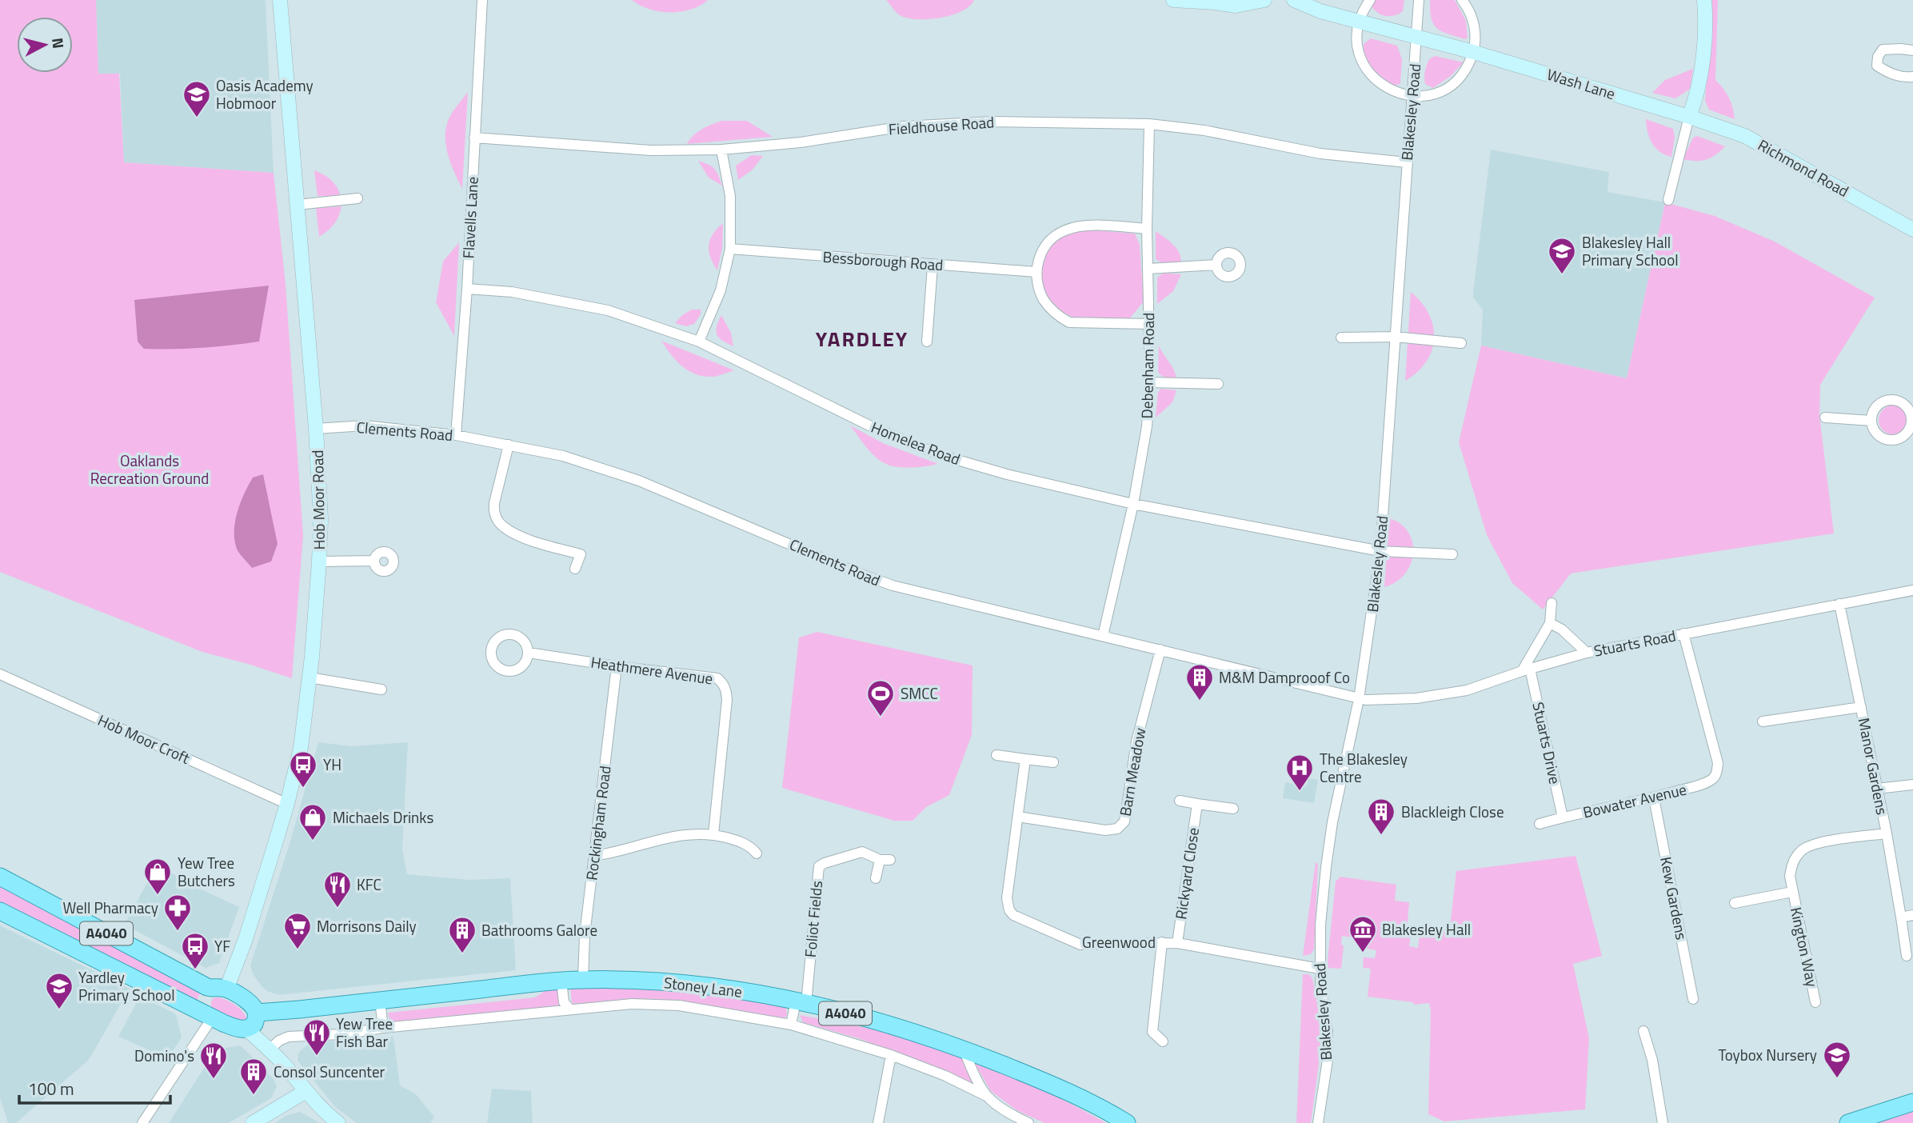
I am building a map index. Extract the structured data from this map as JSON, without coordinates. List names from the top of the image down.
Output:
{
  "streets": {
    "main road": ["A4040", "Stoney Lane"],
    "street": [
      "Wash Lane",
      "Blakesley Road",
      "Fieldhouse Road",
      "Richmond Road",
      "Flavells Lane",
      "Bessborough Road",
      "Debenham Road",
      "Clements Road",
      "Homelea Road",
      "Hob Moor Road",
      "Stuarts Road",
      "Heathmere Avenue",
      "Hob Moor Croft",
      "Stuarts Drive",
      "Manor Gardens",
      "Barn Meadow",
      "Bowater Avenue",
      "Rockingham Road",
      "Rickyard Close",
      "Kew Gardens",
      "Foliot Fields",
      "Greenwood",
      "Kington Way"
    ]
  },
  "crossings": [
    ["Wash Lane", "Blakesley Road"],
    ["Wash Lane", "Richmond Road"],
    ["Blakesley Road", "Fieldhouse Road"],
    ["Blakesley Road", "Clements Road"],
    ["Blakesley Road", "Homelea Road"],
    ["Blakesley Road", "Stuarts Road"],
    ["Blakesley Road", "Greenwood"],
    ["Fieldhouse Road", "Flavells Lane"],
    ["Fieldhouse Road", "Debenham Road"],
    ["Flavells Lane", "Clements Road"],
    ["Flavells Lane", "Homelea Road"],
    ["Bessborough Road", "Debenham Road"],
    ["Debenham Road", "Clements Road"],
    ["Debenham Road", "Homelea Road"],
    ["Clements Road", "Hob Moor Road"],
    ["Clements Road", "Stuarts Road"],
    ["Clements Road", "Barn Meadow"],
    ["Hob Moor Road", "Hob Moor Croft"],
    ["Hob Moor Road", "A4040"],
    ["Hob Moor Road", "Stoney Lane"],
    ["Stuarts Road", "Stuarts Drive"],
    ["Stuarts Road", "Manor Gardens"],
    ["Stuarts Road", "Bowater Avenue"],
    ["Heathmere Avenue", "Rockingham Road"],
    ["Stuarts Drive", "Bowater Avenue"],
    ["Manor Gardens", "Kington Way"],
    ["Barn Meadow", "Greenwood"],
    ["Bowater Avenue", "Kew Gardens"],
    ["Rockingham Road", "Stoney Lane"],
    ["Rickyard Close", "Greenwood"],
    ["Foliot Fields", "Stoney Lane"],
    ["A4040", "Stoney Lane"]
  ],
  "districts": ["YARDLEY"],
  "parks": ["Oaklands Recreation Ground"],
  "places": {
    "school or university": [
      "Oasis Academy Hobmoor",
      "Blakesley Hall Primary School",
      "Yardley Primary School",
      "Toybox Nursery"
    ],
    "building": [
      "M&M Damprooof Co",
      "Blackleigh Close",
      "Bathrooms Galore",
      "Consol Suncenter"
    ],
    "sports": ["SMCC"],
    "bus stop": ["YH", "YF"],
    "hospital": ["The Blakesley Centre"],
    "shop": ["Michaels Drinks", "Yew Tree Butchers"],
    "restaurant": ["KFC", "Yew Tree Fish Bar", "Domino's"],
    "pharmacy": ["Well Pharmacy"],
    "supermarket": ["Morrisons Daily"],
    "museum": ["Blakesley Hall"]
  },
  "scale_bar": "100 m",
  "north": "right"
}
